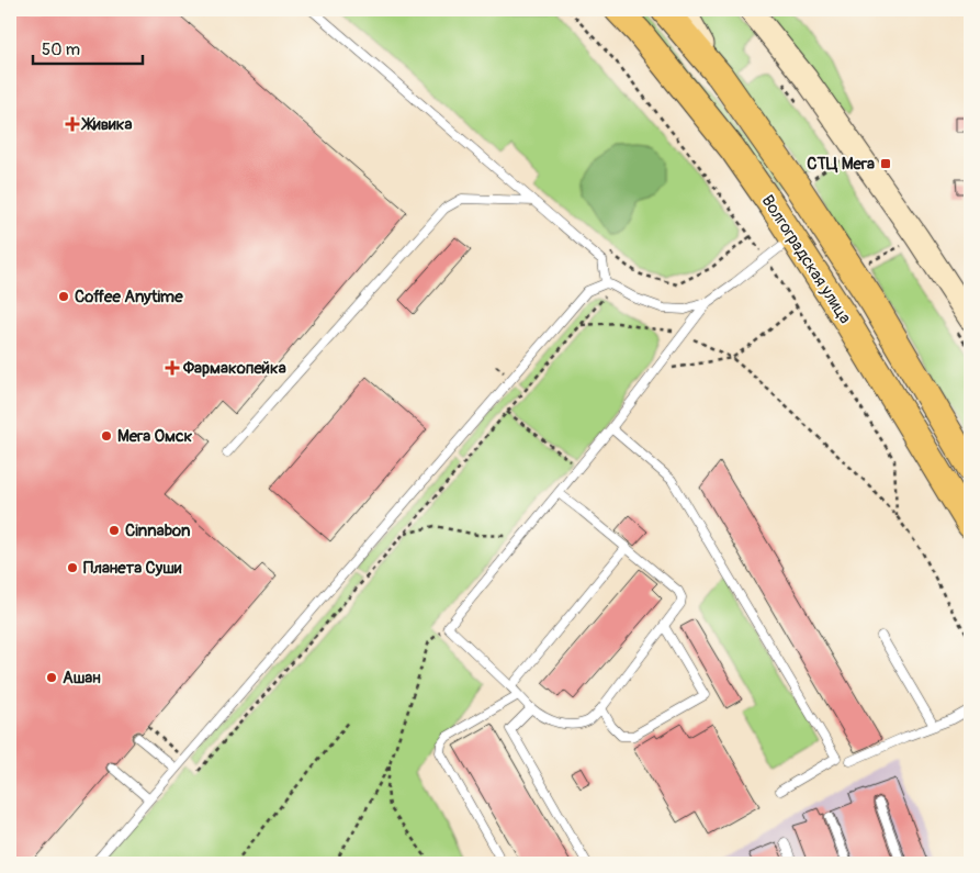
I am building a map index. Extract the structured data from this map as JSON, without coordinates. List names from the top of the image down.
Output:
{
  "streets": {
    "main road": ["Волгоградская улица"]
  },
  "places": {
    "health": ["Живика", "Фармакопейка"],
    "transit": ["СТЦ Мега"],
    "other": [
      "Coffee Anytime",
      "Мега Омск",
      "Cinnabon",
      "Планета Суши",
      "Ашан"
    ]
  },
  "scale_bar": "50 m"
}
